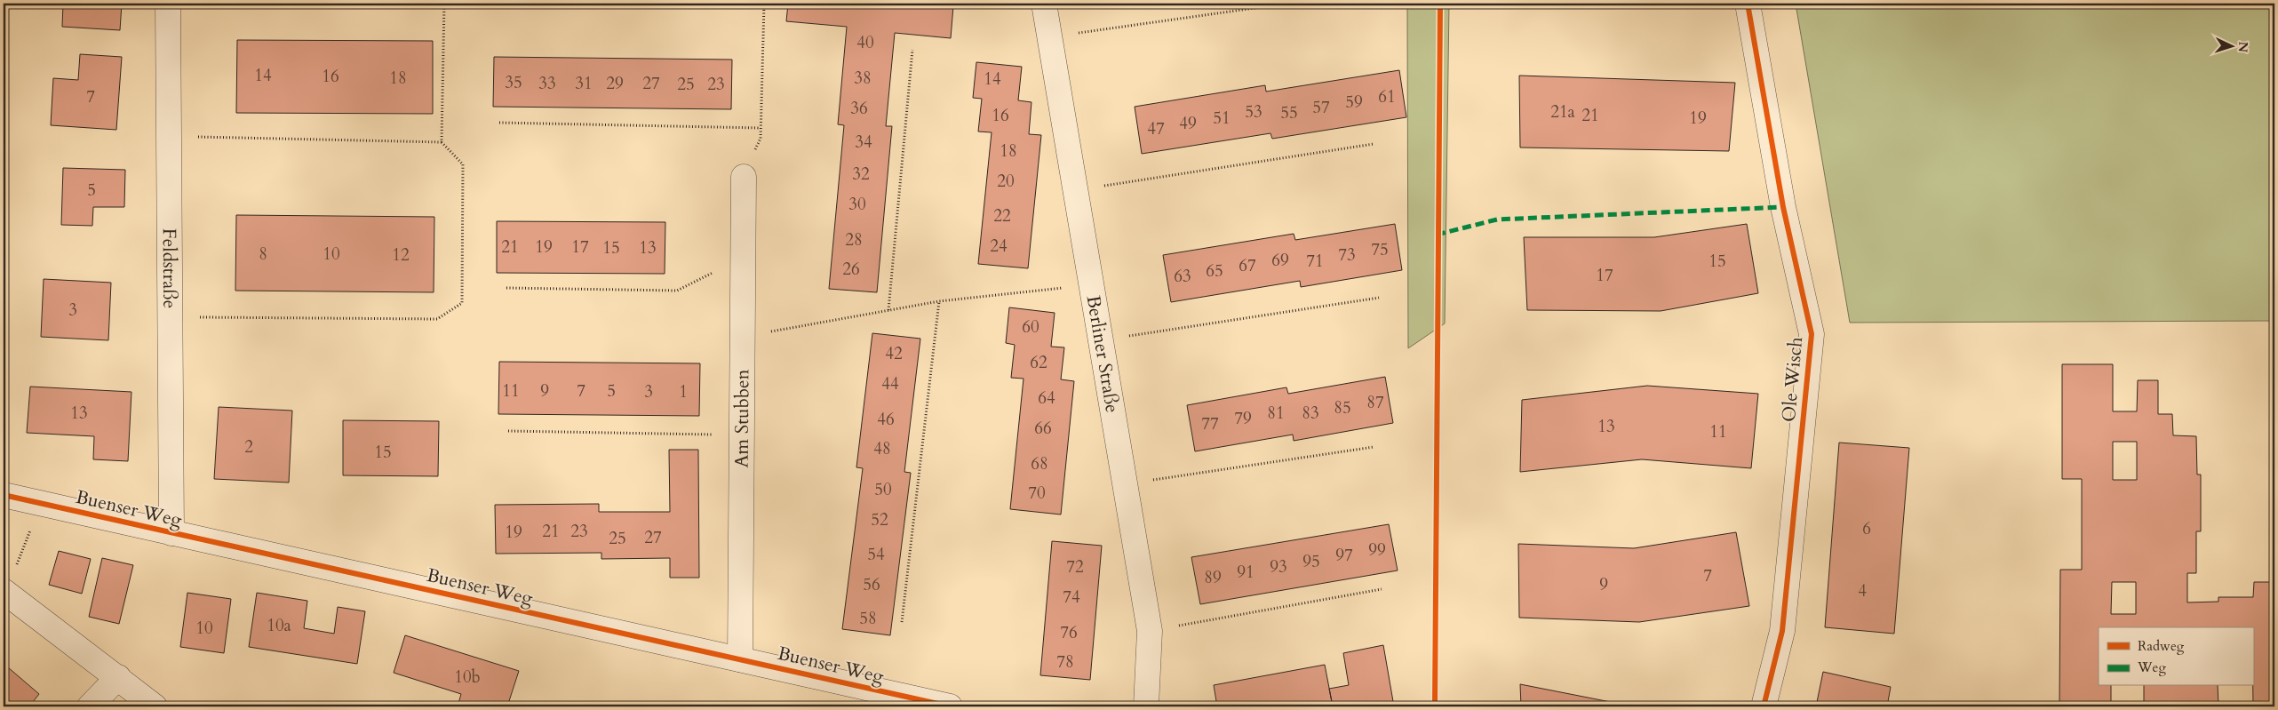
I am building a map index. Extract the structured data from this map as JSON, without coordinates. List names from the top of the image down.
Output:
{
  "streets": {
    "street": [
      "Feldstraße",
      "Berliner Straße",
      "Ole Wisch",
      "Am Stubben",
      "Buenser Weg"
    ]
  },
  "crossings": [
    ["Feldstraße", "Buenser Weg"],
    ["Am Stubben", "Buenser Weg"]
  ],
  "house_numbers": [
    "40",
    "14",
    "16",
    "18",
    "38",
    "14",
    "35",
    "33",
    "31",
    "29",
    "27",
    "25",
    "23",
    "7",
    "61",
    "59",
    "57",
    "36",
    "53",
    "21a",
    "55",
    "16",
    "21",
    "51",
    "19",
    "49",
    "47",
    "34",
    "18",
    "32",
    "20",
    "5",
    "30",
    "22",
    "28",
    "24",
    "21",
    "19",
    "17",
    "15",
    "13",
    "75",
    "8",
    "10",
    "12",
    "73",
    "69",
    "71",
    "15",
    "67",
    "26",
    "65",
    "17",
    "63",
    "3",
    "60",
    "42",
    "62",
    "44",
    "11",
    "9",
    "7",
    "5",
    "3",
    "1",
    "64",
    "87",
    "85",
    "13",
    "81",
    "83",
    "79",
    "46",
    "77",
    "13",
    "66",
    "11",
    "2",
    "48",
    "15",
    "68",
    "50",
    "70",
    "52",
    "6",
    "21",
    "23",
    "19",
    "27",
    "25",
    "99",
    "54",
    "97",
    "95",
    "72",
    "93",
    "91",
    "7",
    "89",
    "56",
    "9",
    "4",
    "74",
    "58",
    "10a",
    "10",
    "76",
    "78",
    "10b"
  ],
  "legend": ["Radweg", "Weg"],
  "north": "right"
}
